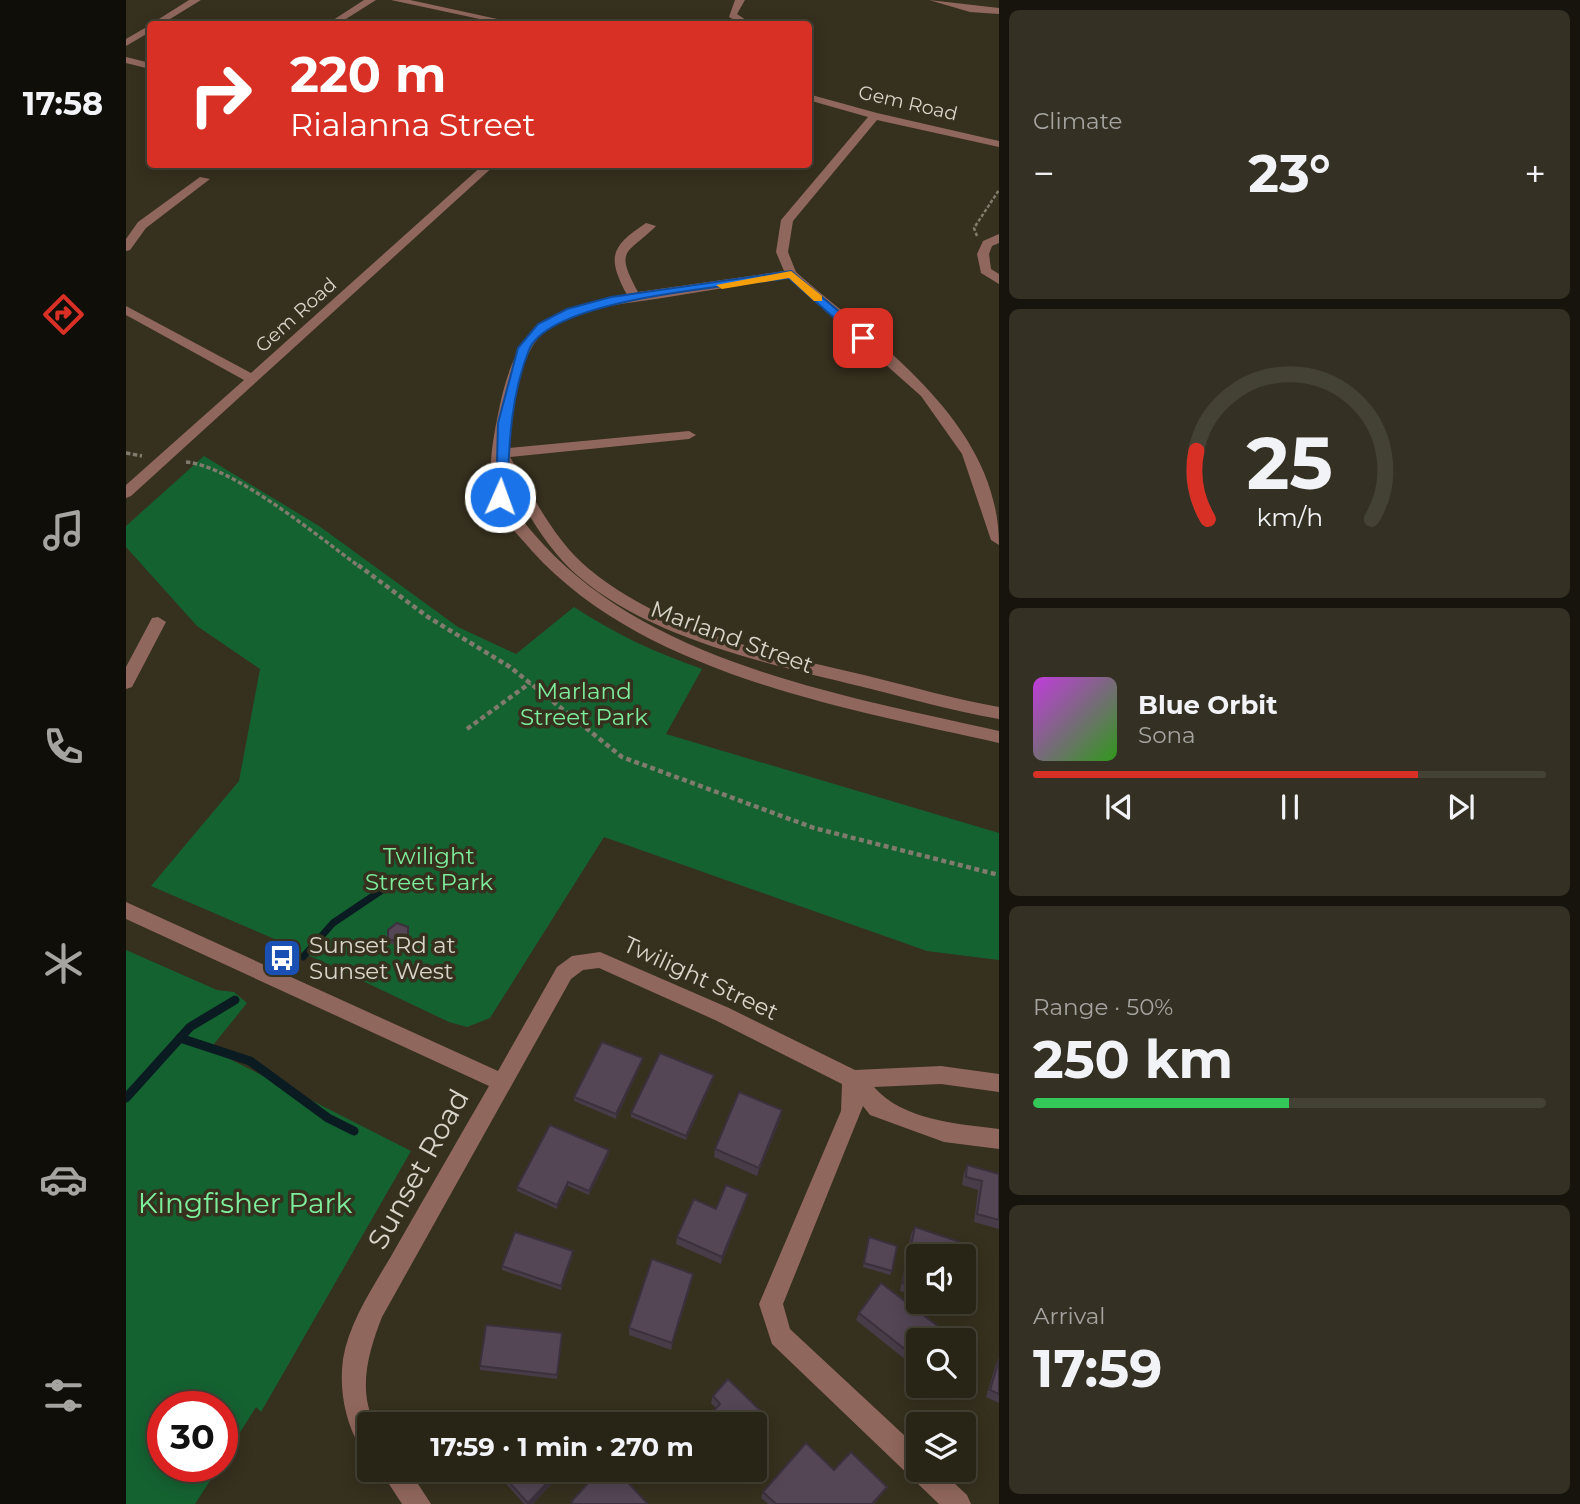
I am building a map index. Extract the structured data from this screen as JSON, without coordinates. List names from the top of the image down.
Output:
{
  "streets": {
    "street": [
      "Gem Road",
      "Marland Street",
      "Twilight Street",
      "Sunset Road"
    ]
  },
  "crossings": [
    ["Twilight Street", "Sunset Road"]
  ],
  "parks": ["Marland Street Park", "Twilight Street Park", "Kingfisher Park"],
  "places": {
    "bus stop": ["Sunset Rd at Sunset West"]
  },
  "page": {
    "tabs": "17:58",
    "tile": [
      "Climate",
      ["Range · 50%", "250 km"],
      ["Arrival", "17:59"]
    ],
    "turn": ["220 m", "Rialanna Street"],
    "heat": ["−", "23°", "+"],
    "song": ["Blue Orbit", "Sona"],
    "limit": "30",
    "trip": "17:59 · 1 min · 270 m",
    "gauge": ["25", "km/h"]
  }
}
